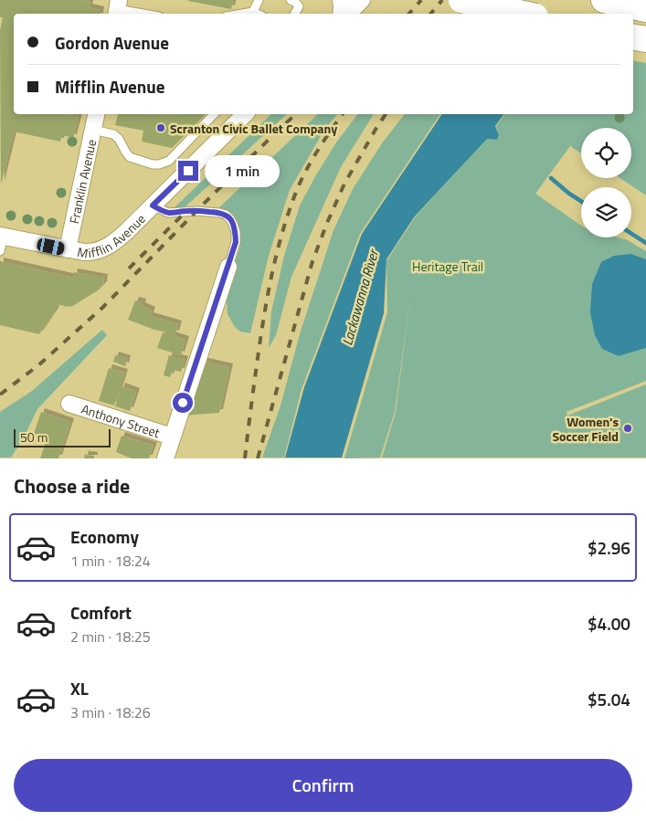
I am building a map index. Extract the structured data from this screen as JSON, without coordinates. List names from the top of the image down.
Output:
{
  "streets": {
    "street": ["Franklin Avenue", "Mifflin Avenue", "Anthony Street"]
  },
  "crossings": [
    ["Franklin Avenue", "Mifflin Avenue"]
  ],
  "water": ["Lackawanna River"],
  "parks": ["Heritage Trail"],
  "places": ["Scranton Civic Ballet Company", "Women's Soccer Field"],
  "scale_bar": "50 m",
  "page": {
    "banner": ["Gordon Avenue", "Mifflin Avenue"],
    "bubble": "1 min",
    "scale": "50 m",
    "heading": "Choose a ride",
    "list": [
      {
        "name": "Economy",
        "note": "1 min · 18:24",
        "value": "$2.96"
      },
      {
        "name": "Comfort",
        "note": "2 min · 18:25",
        "value": "$4.00"
      },
      {
        "name": "XL",
        "note": "3 min · 18:26",
        "value": "$5.04"
      }
    ],
    "buttons": "Confirm"
  }
}
